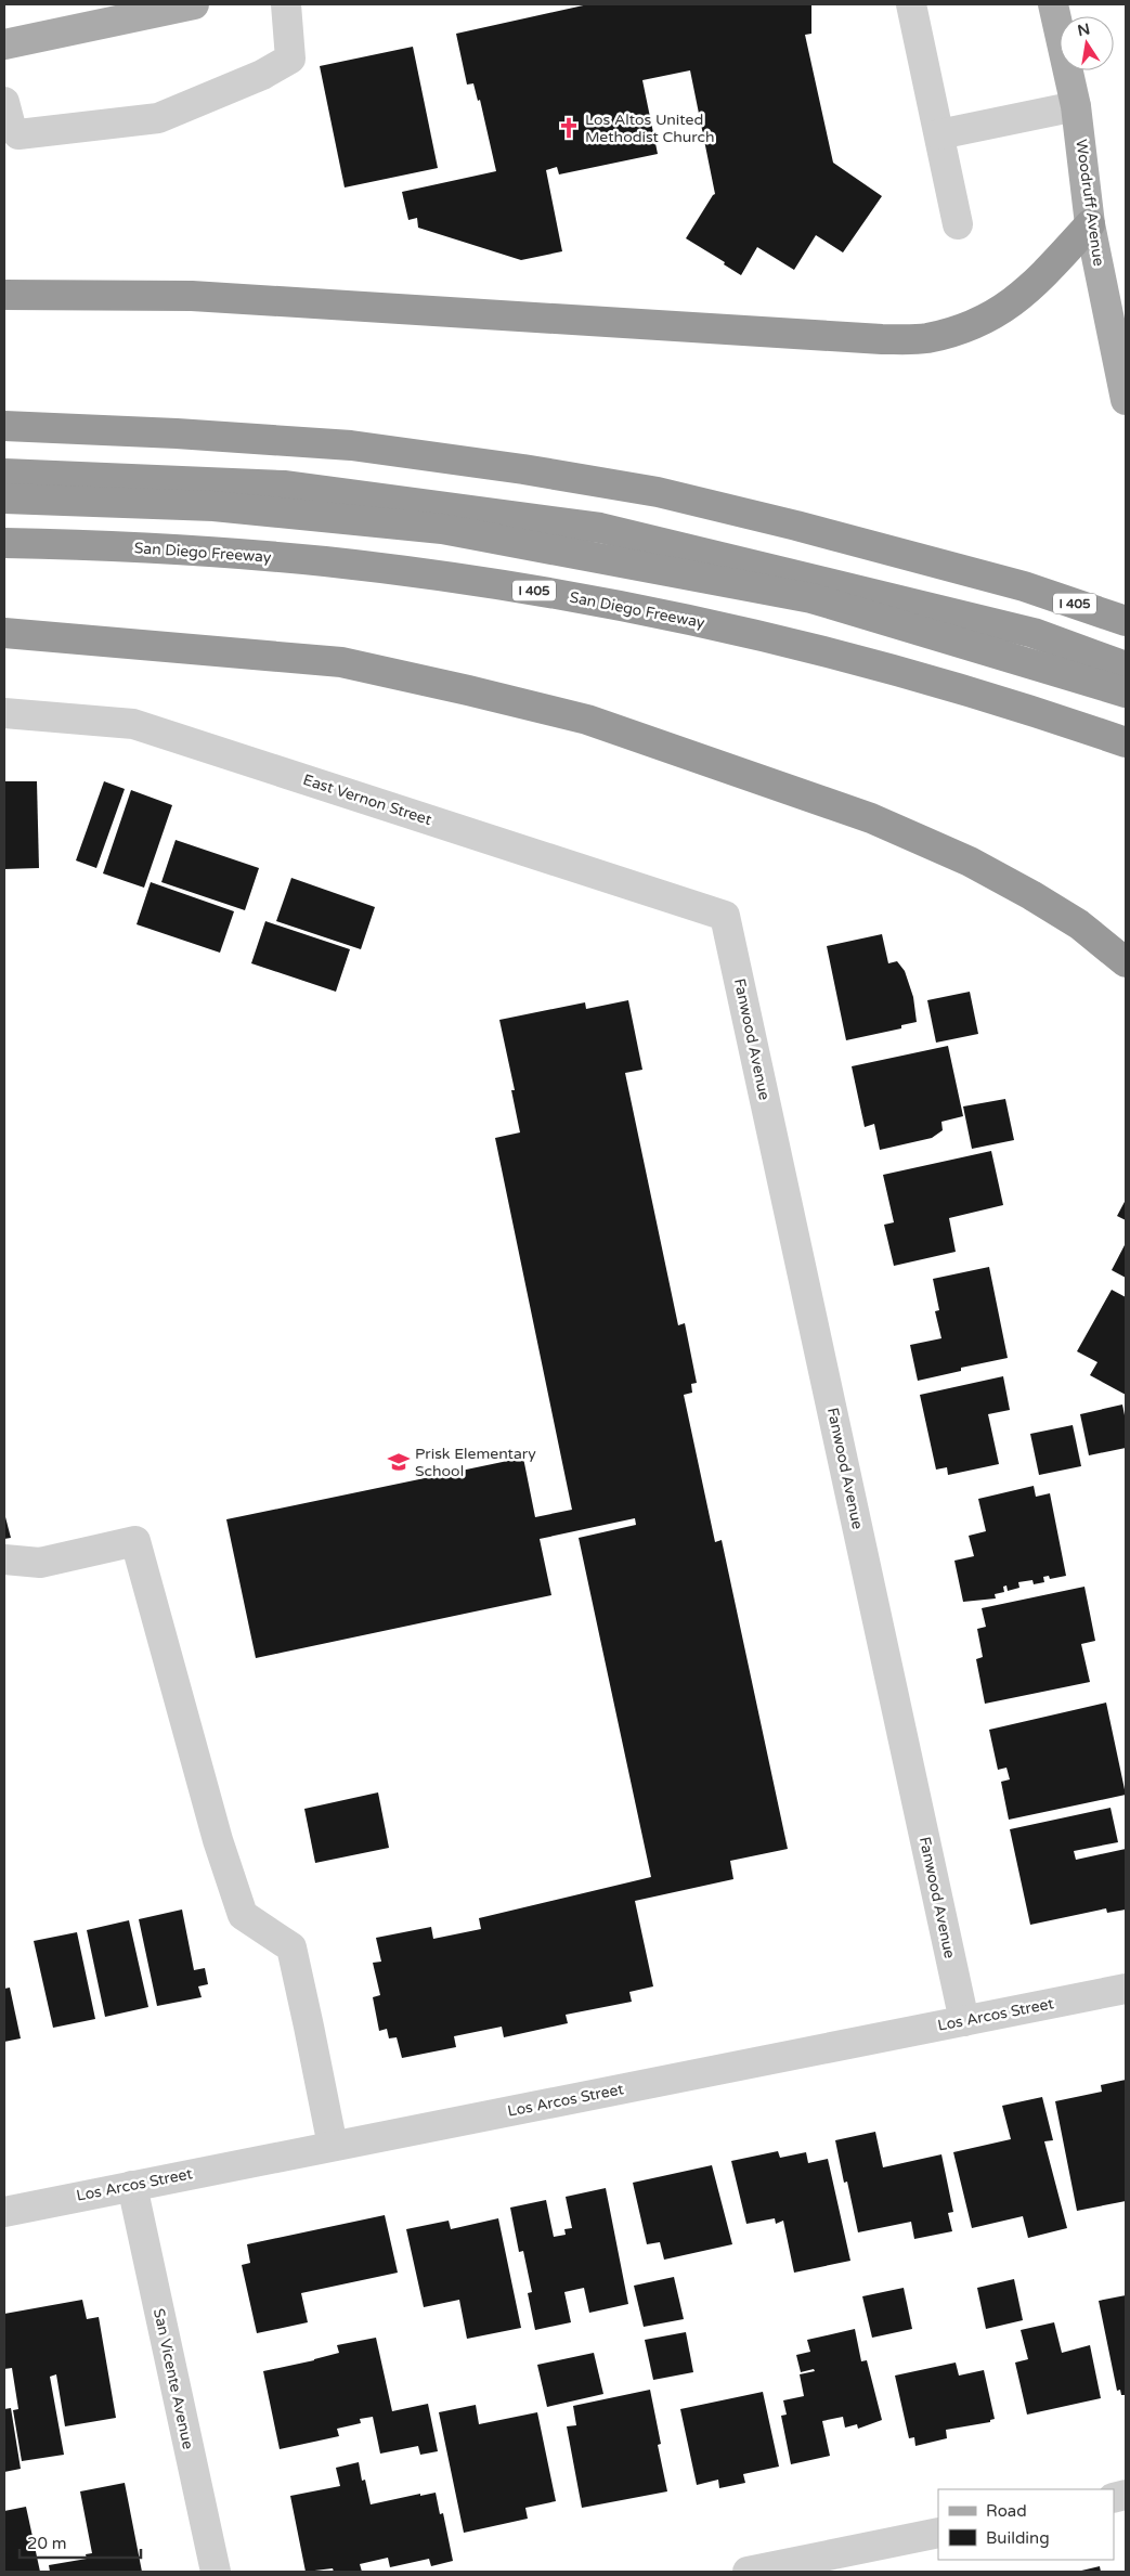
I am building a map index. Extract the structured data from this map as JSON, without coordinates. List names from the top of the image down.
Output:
{
  "streets": {
    "highway": ["San Diego Freeway", "I 405"],
    "main road": ["Woodruff Avenue"],
    "street": [
      "East Vernon Street",
      "Fanwood Avenue",
      "Los Arcos Street",
      "San Vicente Avenue"
    ]
  },
  "crossings": [
    ["East Vernon Street", "Fanwood Avenue"],
    ["Fanwood Avenue", "Los Arcos Street"],
    ["Los Arcos Street", "San Vicente Avenue"]
  ],
  "places": {
    "church": ["Los Altos United Methodist Church"],
    "school or university": ["Prisk Elementary School"]
  },
  "legend": ["Road", "Building"],
  "scale_bar": "20 m",
  "north": "top"
}
